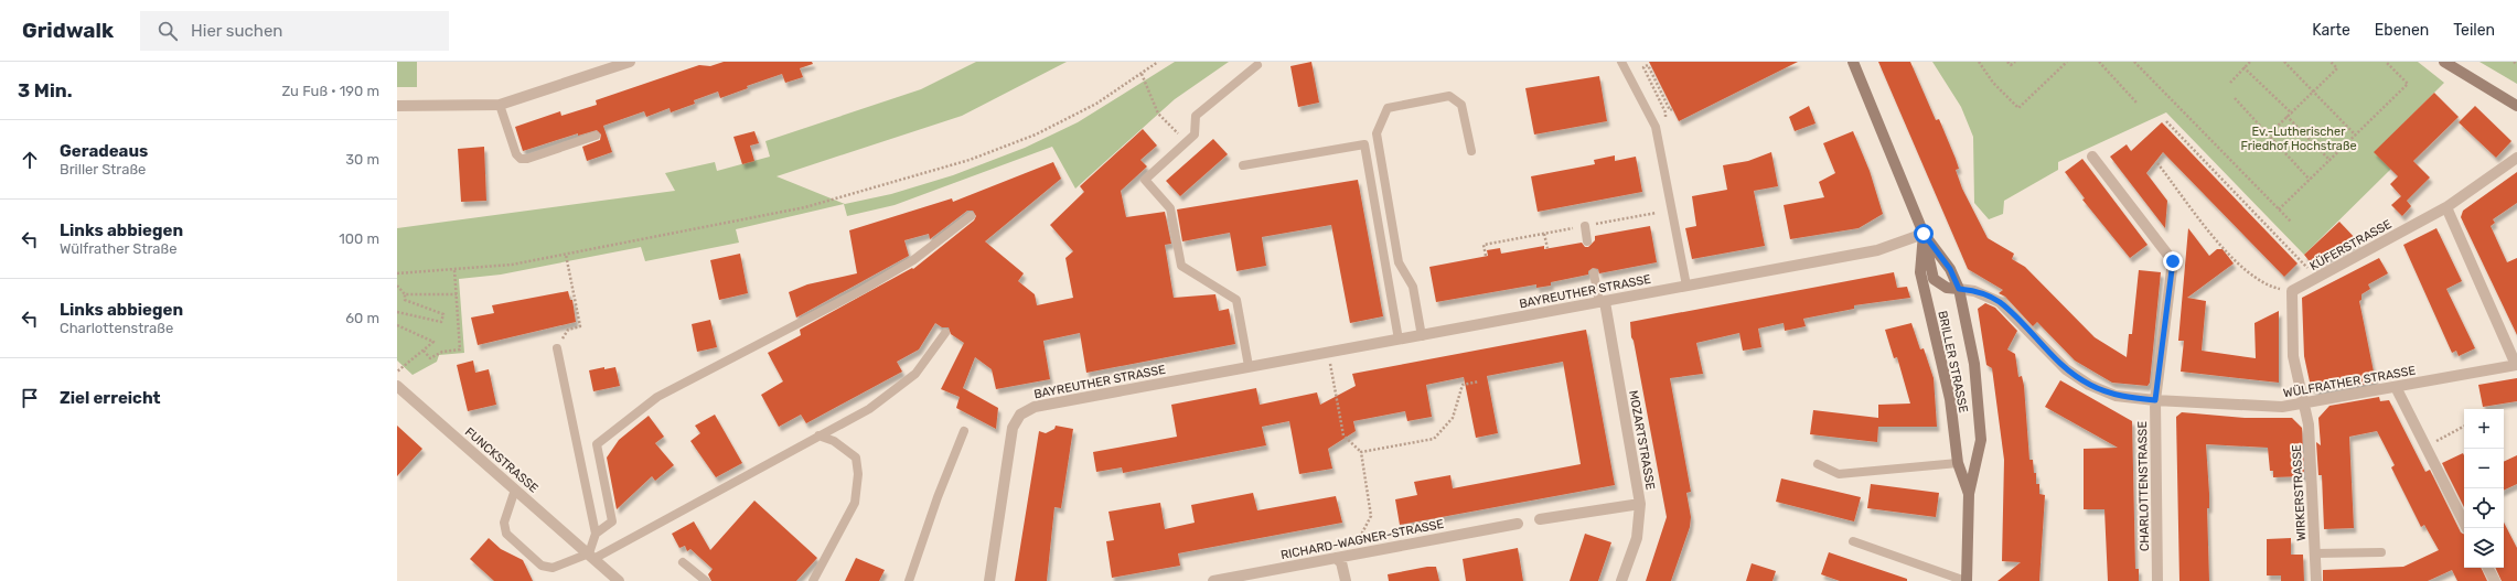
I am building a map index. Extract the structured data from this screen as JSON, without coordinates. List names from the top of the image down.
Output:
{
  "streets": {
    "main road": ["BRILLER STRASSE"],
    "street": [
      "KÜFERSTRASSE",
      "BAYREUTHER STRASSE",
      "WÜLFRATHER STRASSE",
      "MOZARTSTRASSE",
      "FUNCKSTRASSE",
      "CHARLOTTENSTRASSE",
      "WIRKERSTRASSE",
      "RICHARD-WAGNER-STRASSE"
    ]
  },
  "crossings": [
    ["BAYREUTHER STRASSE", "BRILLER STRASSE"],
    ["BAYREUTHER STRASSE", "MOZARTSTRASSE"],
    ["BRILLER STRASSE", "WÜLFRATHER STRASSE"],
    ["WÜLFRATHER STRASSE", "CHARLOTTENSTRASSE"],
    ["WÜLFRATHER STRASSE", "WIRKERSTRASSE"]
  ],
  "parks": ["Ev.-Lutherischer Friedhof Hochstraße"],
  "page": {
    "header": "Gridwalk",
    "search": "Hier suchen",
    "nav": ["Karte", "Ebenen", "Teilen"],
    "heading": ["3 Min.", "Zu Fuß · 190 m"],
    "list": [
      ["Geradeaus", "Briller Straße", "30 m"],
      ["Links abbiegen", "Wülfrather Straße", "100 m"],
      ["Links abbiegen", "Charlottenstraße", "60 m"],
      "Ziel erreicht"
    ],
    "map_buttons": ["+", "−"]
  }
}
